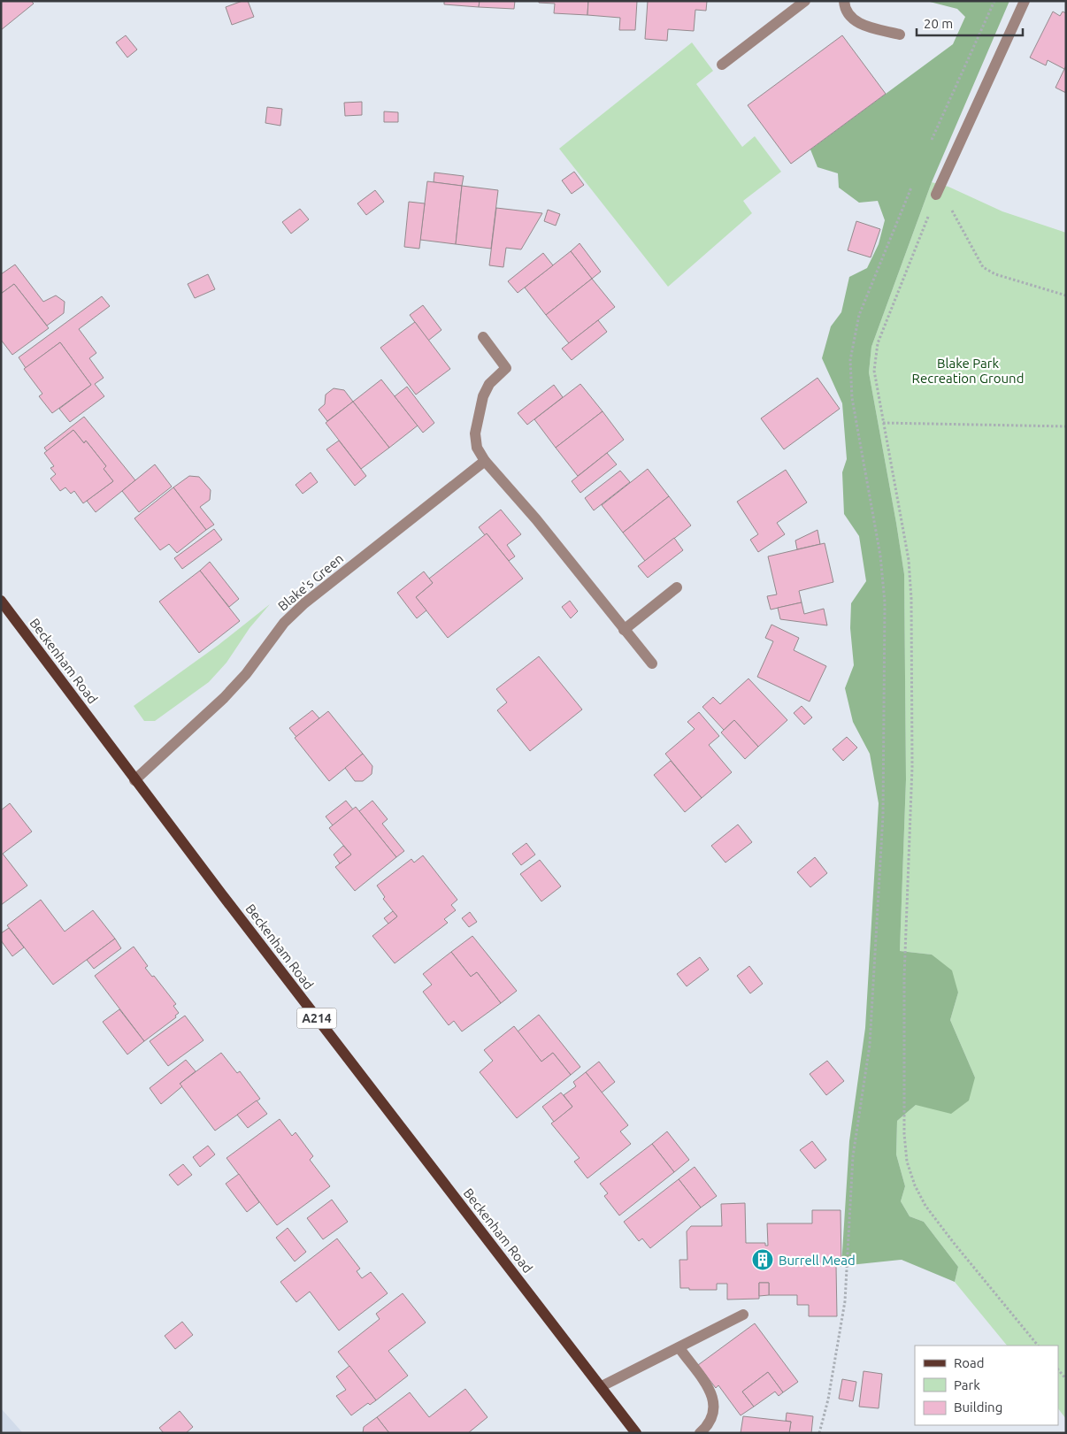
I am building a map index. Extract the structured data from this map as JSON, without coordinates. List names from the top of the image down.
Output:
{
  "streets": {
    "main road": ["Beckenham Road", "A214"],
    "street": ["Blake's Green"]
  },
  "crossings": [
    ["Blake's Green", "Beckenham Road"]
  ],
  "parks": ["Blake Park Recreation Ground"],
  "places": {
    "building": ["Burrell Mead"]
  },
  "legend": ["Road", "Park", "Building"],
  "scale_bar": "20 m"
}
